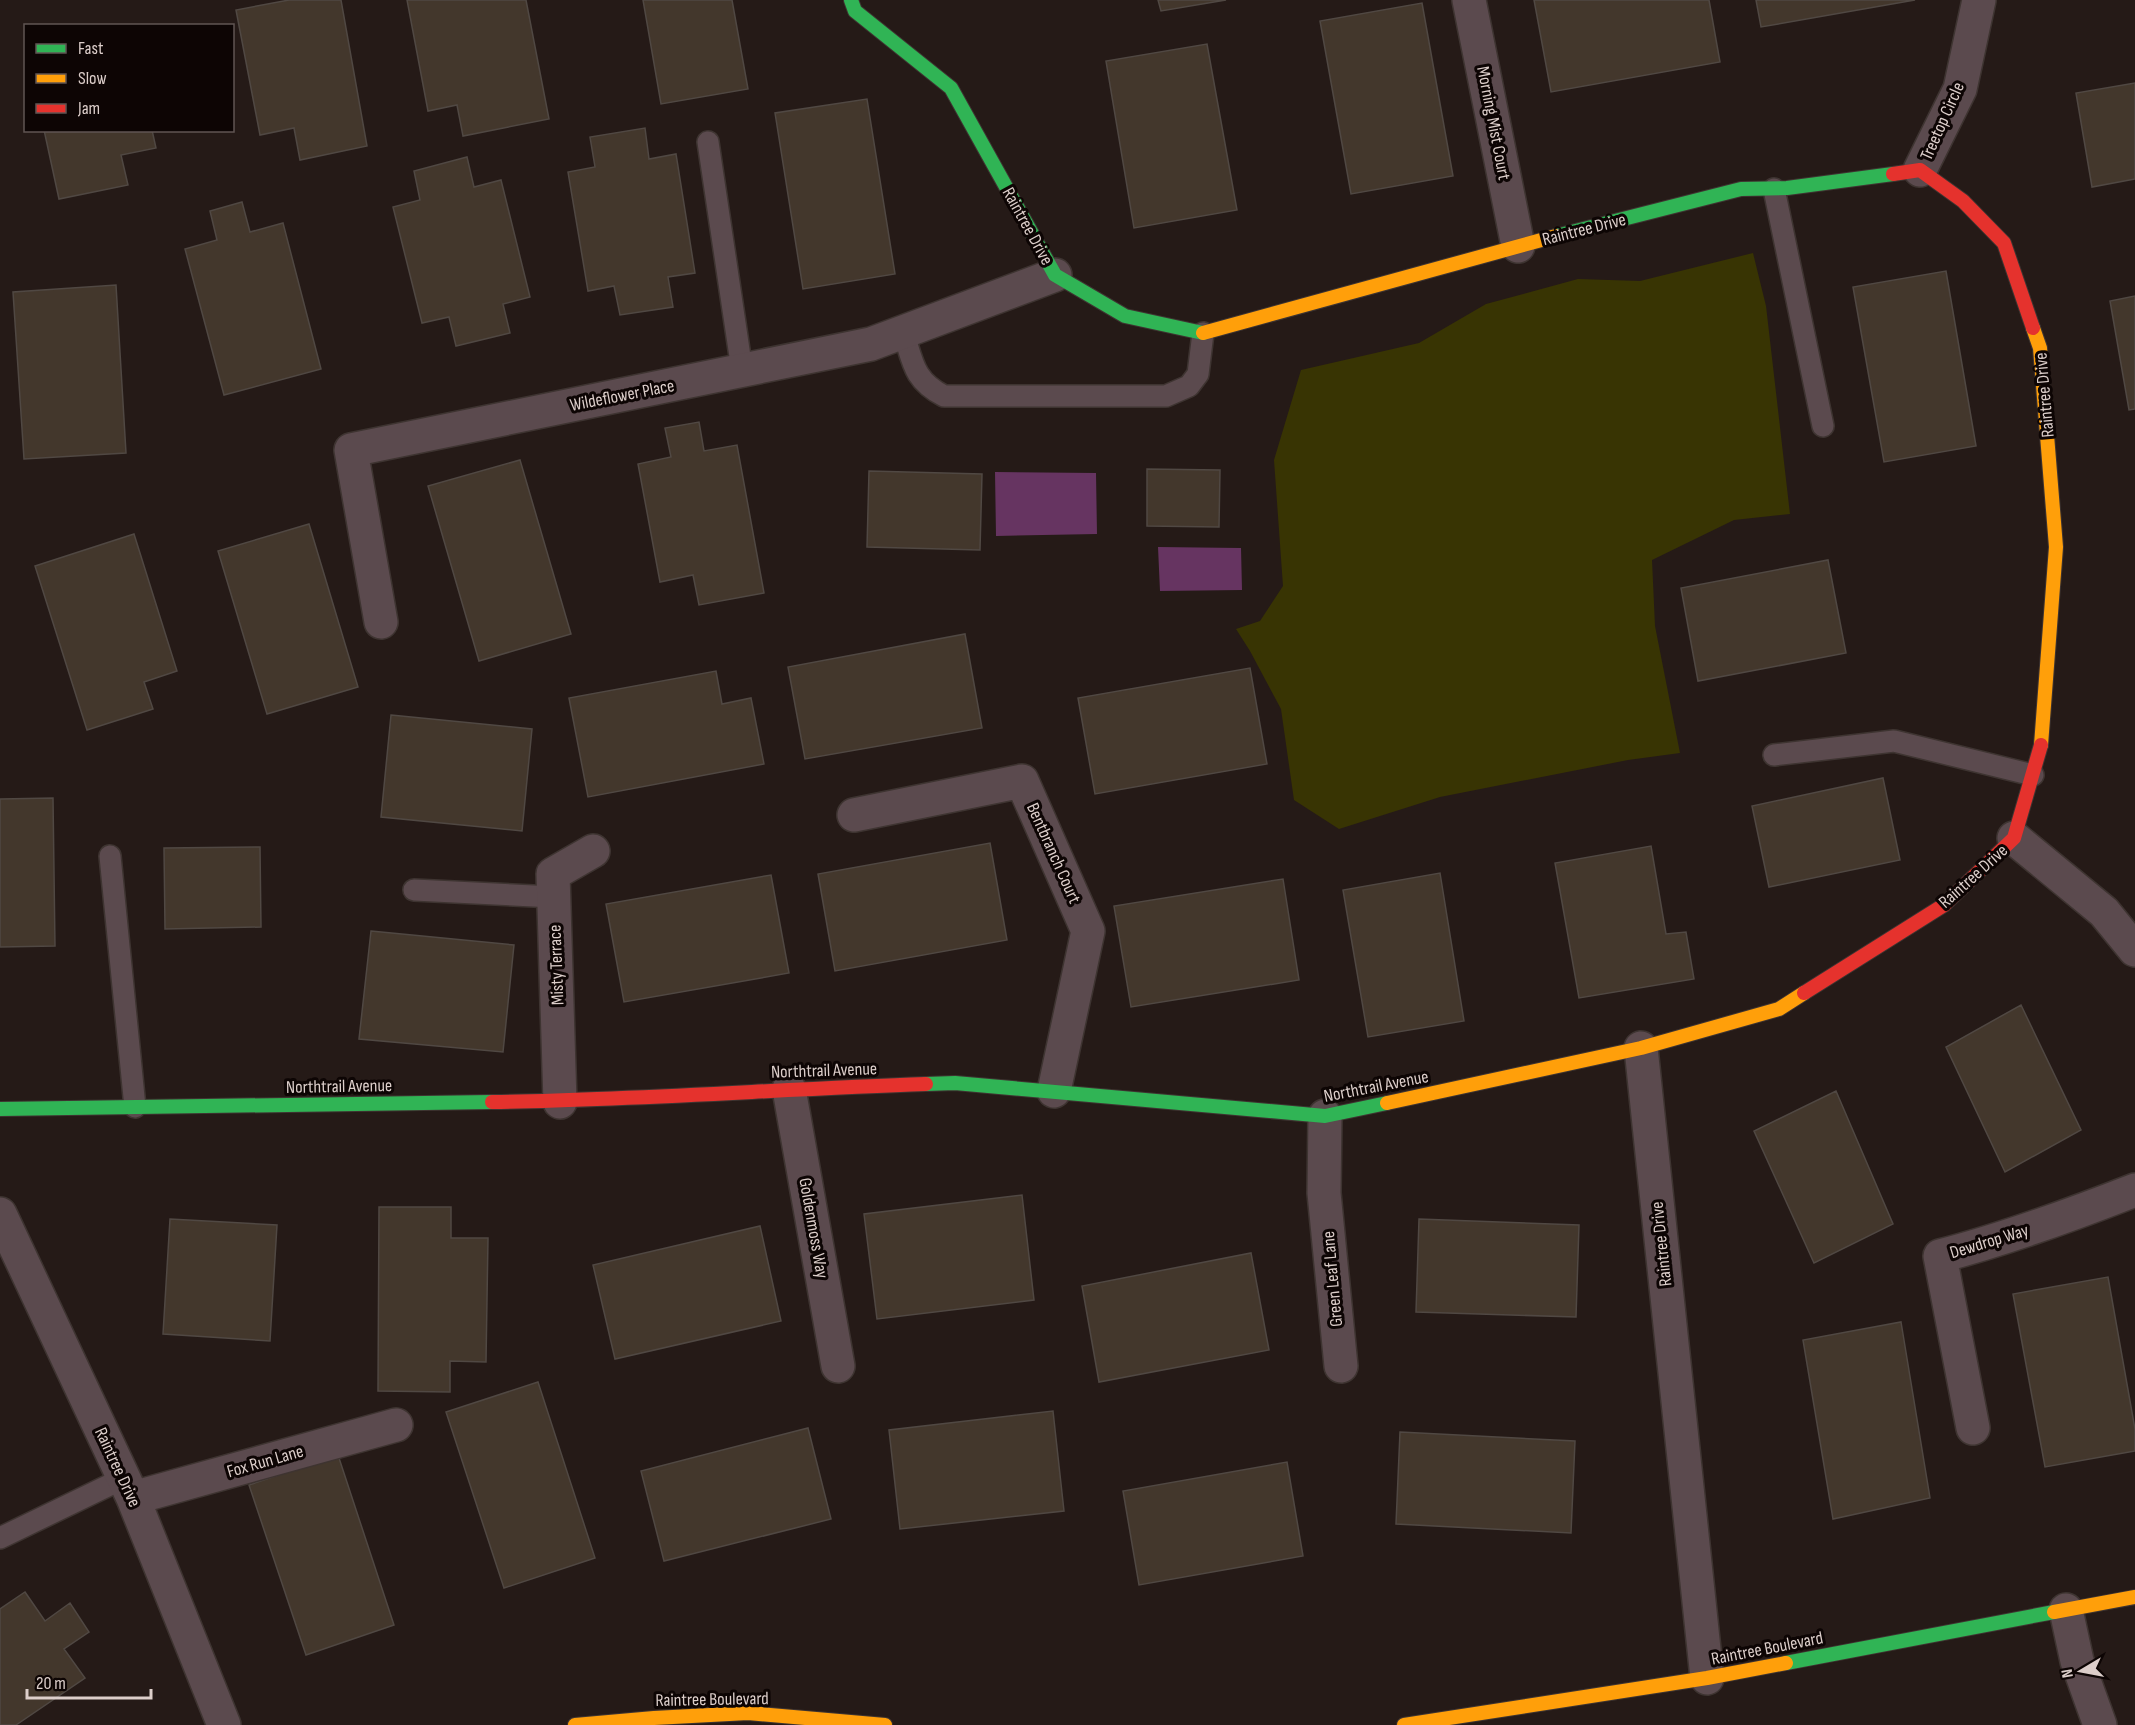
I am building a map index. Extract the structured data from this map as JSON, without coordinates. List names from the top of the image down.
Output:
{
  "streets": {
    "street": [
      "Treetop Circle",
      "Morning Mist Court",
      "Raintree Drive",
      "Wildeflower Place",
      "Bentbranch Court",
      "Misty Terrace",
      "Northtrail Avenue",
      "Goldenmoss Way",
      "Dewdrop Way",
      "Green Leaf Lane",
      "Fox Run Lane",
      "Raintree Boulevard"
    ]
  },
  "crossings": [
    ["Treetop Circle", "Raintree Drive"],
    ["Morning Mist Court", "Raintree Drive"],
    ["Raintree Drive", "Wildeflower Place"],
    ["Raintree Drive", "Northtrail Avenue"],
    ["Raintree Drive", "Fox Run Lane"],
    ["Raintree Drive", "Raintree Boulevard"],
    ["Bentbranch Court", "Northtrail Avenue"],
    ["Misty Terrace", "Northtrail Avenue"],
    ["Northtrail Avenue", "Goldenmoss Way"],
    ["Northtrail Avenue", "Green Leaf Lane"]
  ],
  "legend": ["Fast", "Slow", "Jam"],
  "scale_bar": "20 m",
  "north": "left"
}
